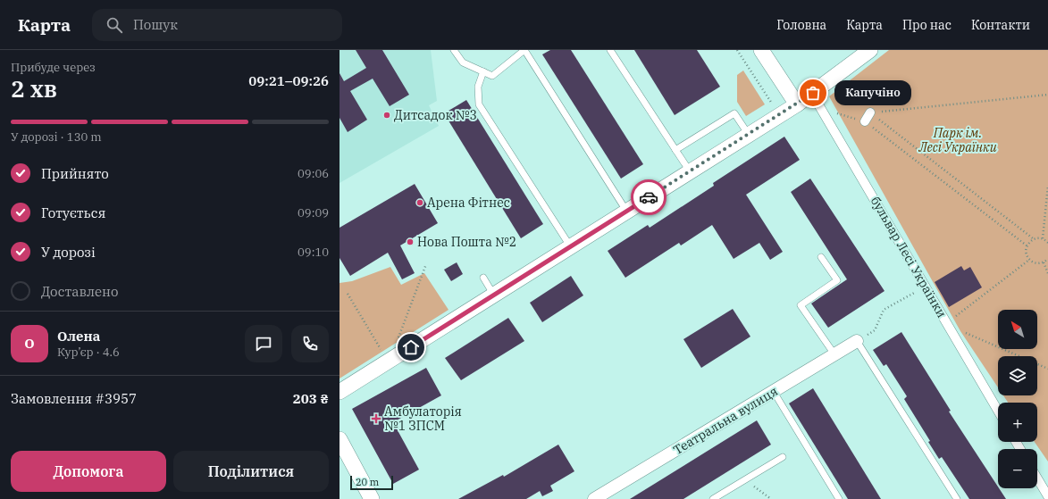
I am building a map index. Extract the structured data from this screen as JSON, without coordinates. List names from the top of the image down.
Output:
{
  "streets": {
    "street": ["бульвар Лесі Українки", "Театральна вулиця"]
  },
  "parks": ["Парк ім. Лесі Українки"],
  "places": {
    "other": [
      "Капучіно",
      "Дитсадок №3",
      "Арена Фітнес",
      "Нова Пошта №2"
    ],
    "health": ["Амбулаторія №1 ЗПСМ"]
  },
  "scale_bar": "20 m",
  "north": "top left",
  "page": {
    "header": "Карта",
    "search": "Пошук",
    "nav": [
      "Головна",
      "Карта",
      "Про нас",
      "Контакти"
    ],
    "heading": ["2 хв", "Прибуде через", "09:21–09:26"],
    "panel": [
      "Олена",
      "Кур’єр · 4.6",
      "Замовлення #3957",
      "203 ₴"
    ],
    "bubble": "Капучіно",
    "bar": "У дорозі · 130 m",
    "list": [
      ["Прийнято", "09:06"],
      ["Готується", "09:09"],
      ["У дорозі", "09:10"],
      "Доставлено"
    ],
    "map_buttons": ["+", "−"],
    "round": "О",
    "buttons": ["Допомога", "Поділитися"],
    "scale": "20 m"
  }
}
